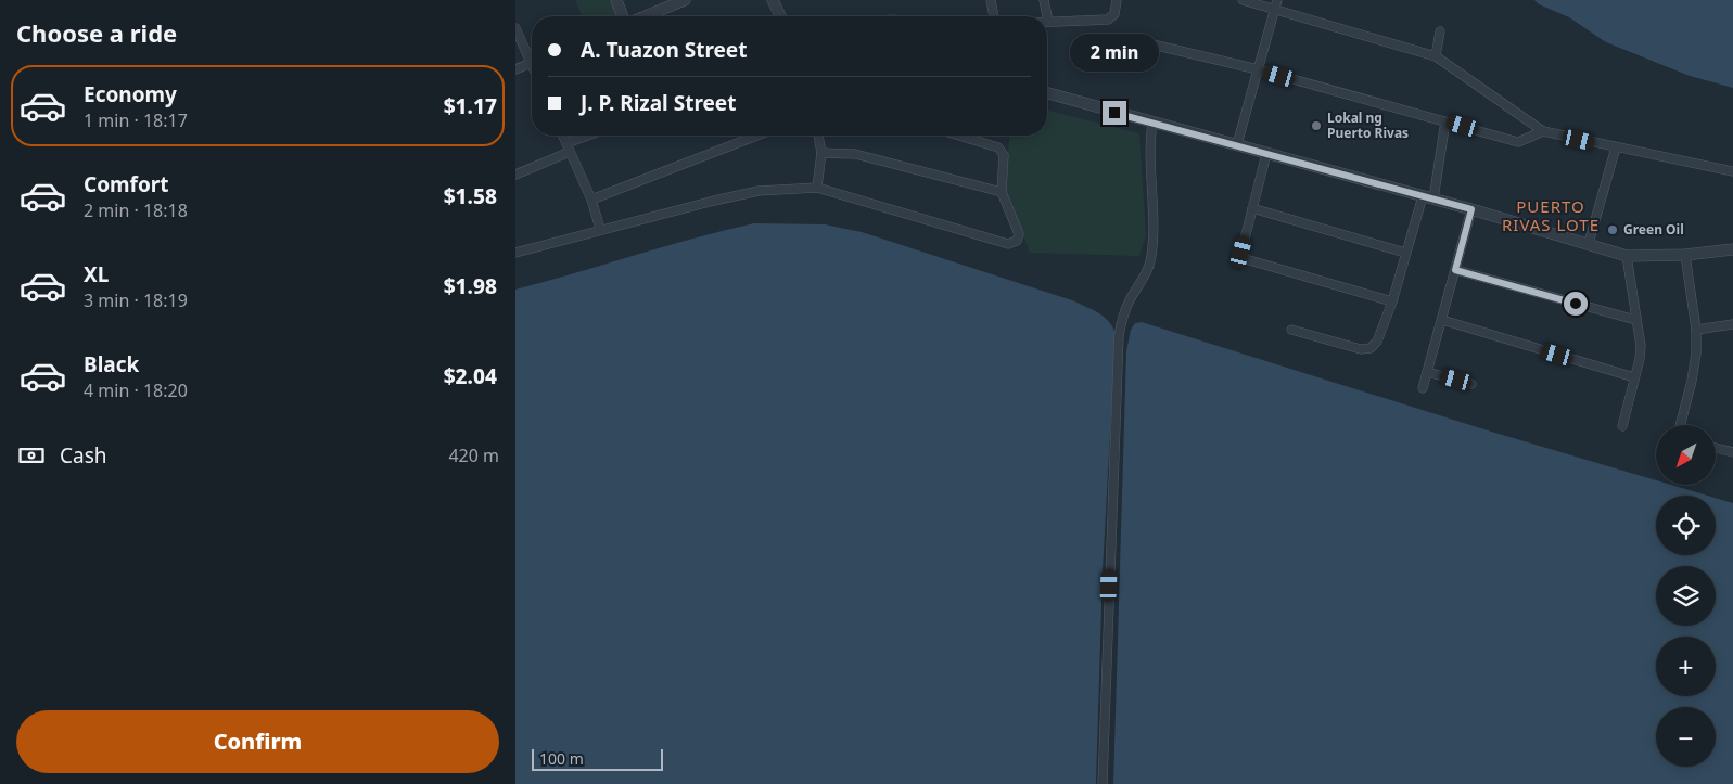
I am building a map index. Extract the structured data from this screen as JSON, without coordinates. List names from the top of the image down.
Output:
{
  "districts": ["PUERTO RIVAS LOTE"],
  "places": ["Lokal ng Puerto Rivas", "Green Oil"],
  "scale_bar": "100 m",
  "north": "bottom left",
  "page": {
    "heading": "Choose a ride",
    "banner": ["A. Tuazon Street", "J. P. Rizal Street"],
    "bubble": "2 min",
    "list": [
      {
        "name": "Economy",
        "note": "1 min · 18:17",
        "value": "$1.17"
      },
      {
        "name": "Comfort",
        "note": "2 min · 18:18",
        "value": "$1.58"
      },
      {
        "name": "XL",
        "note": "3 min · 18:19",
        "value": "$1.98"
      },
      {
        "name": "Black",
        "note": "4 min · 18:20",
        "value": "$2.04"
      }
    ],
    "pay": ["Cash", "420 m"],
    "map_buttons": ["+", "−"],
    "buttons": "Confirm",
    "scale": "100 m"
  }
}
